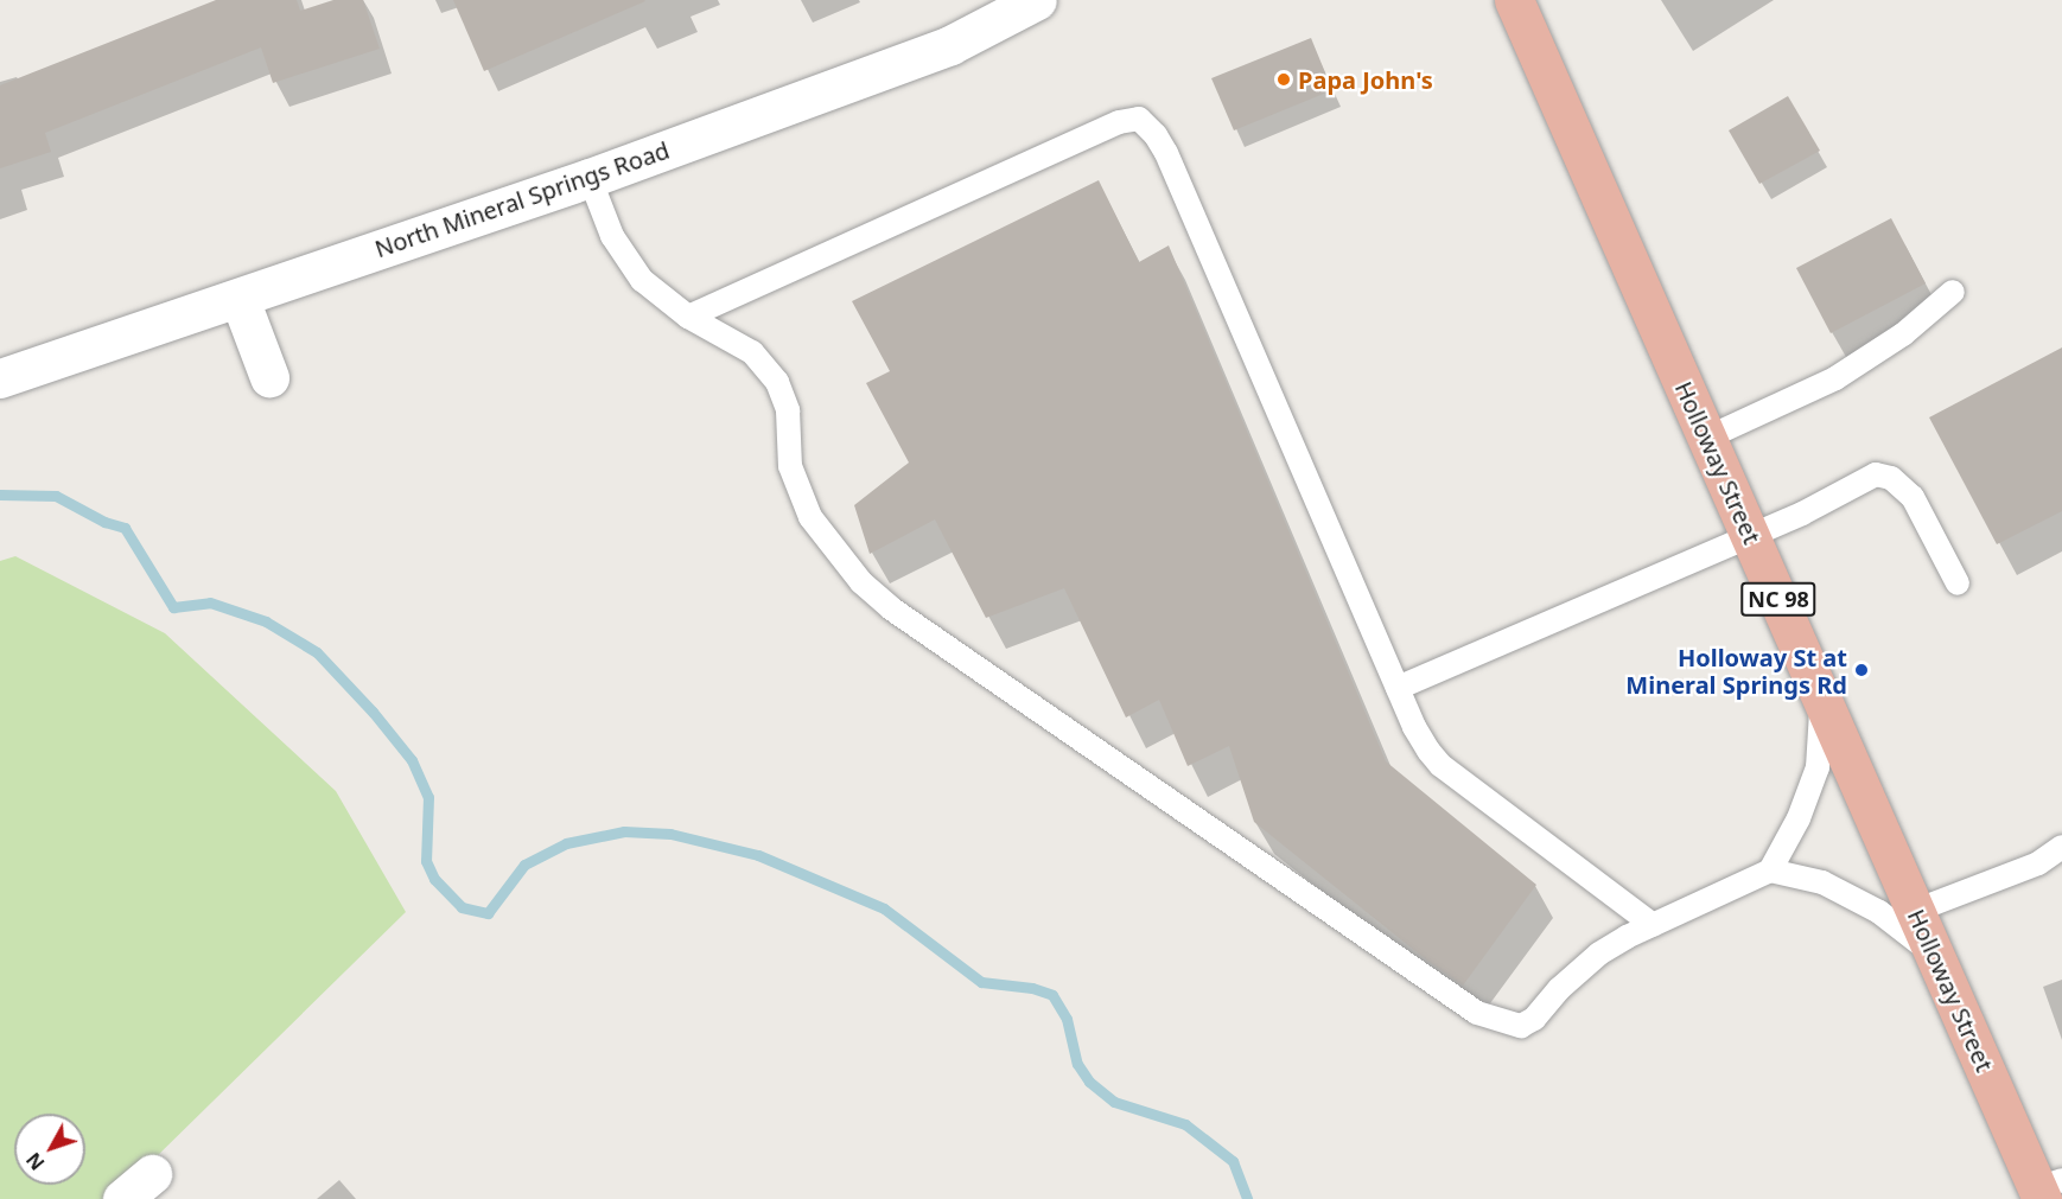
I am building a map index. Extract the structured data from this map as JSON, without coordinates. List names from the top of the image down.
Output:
{
  "streets": {
    "highway": ["Holloway Street", "NC 98"],
    "street": ["North Mineral Springs Road"]
  },
  "places": ["Papa John's", "Holloway St at Mineral Springs Rd"],
  "north": "bottom left"
}
